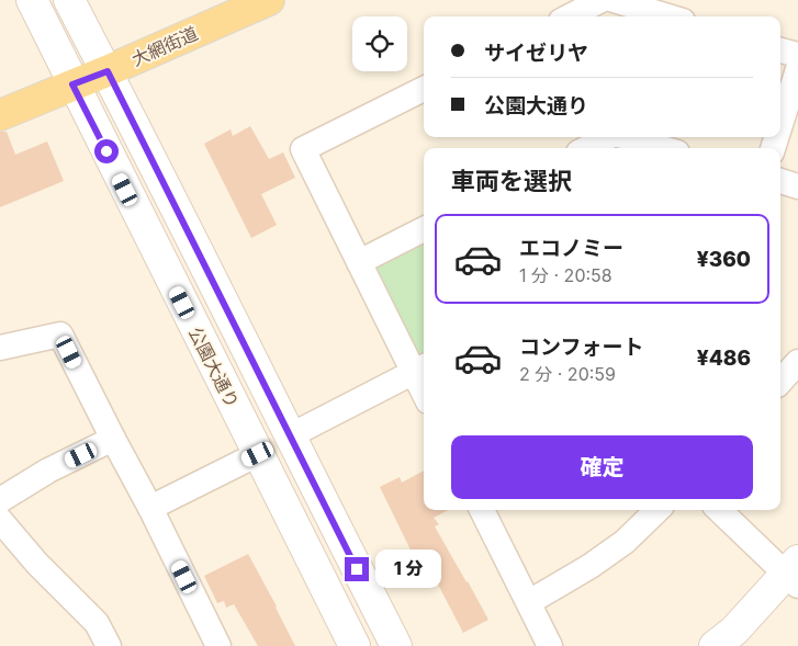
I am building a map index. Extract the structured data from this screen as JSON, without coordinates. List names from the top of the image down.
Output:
{
  "streets": {
    "main road": ["大網街道"],
    "street": ["公園大通り"]
  },
  "crossings": [
    ["大網街道", "公園大通り"]
  ],
  "page": {
    "banner": ["サイゼリヤ", "公園大通り"],
    "heading": "車両を選択",
    "list": [
      {
        "name": "エコノミー",
        "note": "1 分 · 20:58",
        "value": "¥360"
      },
      {
        "name": "コンフォート",
        "note": "2 分 · 20:59",
        "value": "¥486"
      }
    ],
    "buttons": "確定",
    "bubble": "1 分"
  }
}
